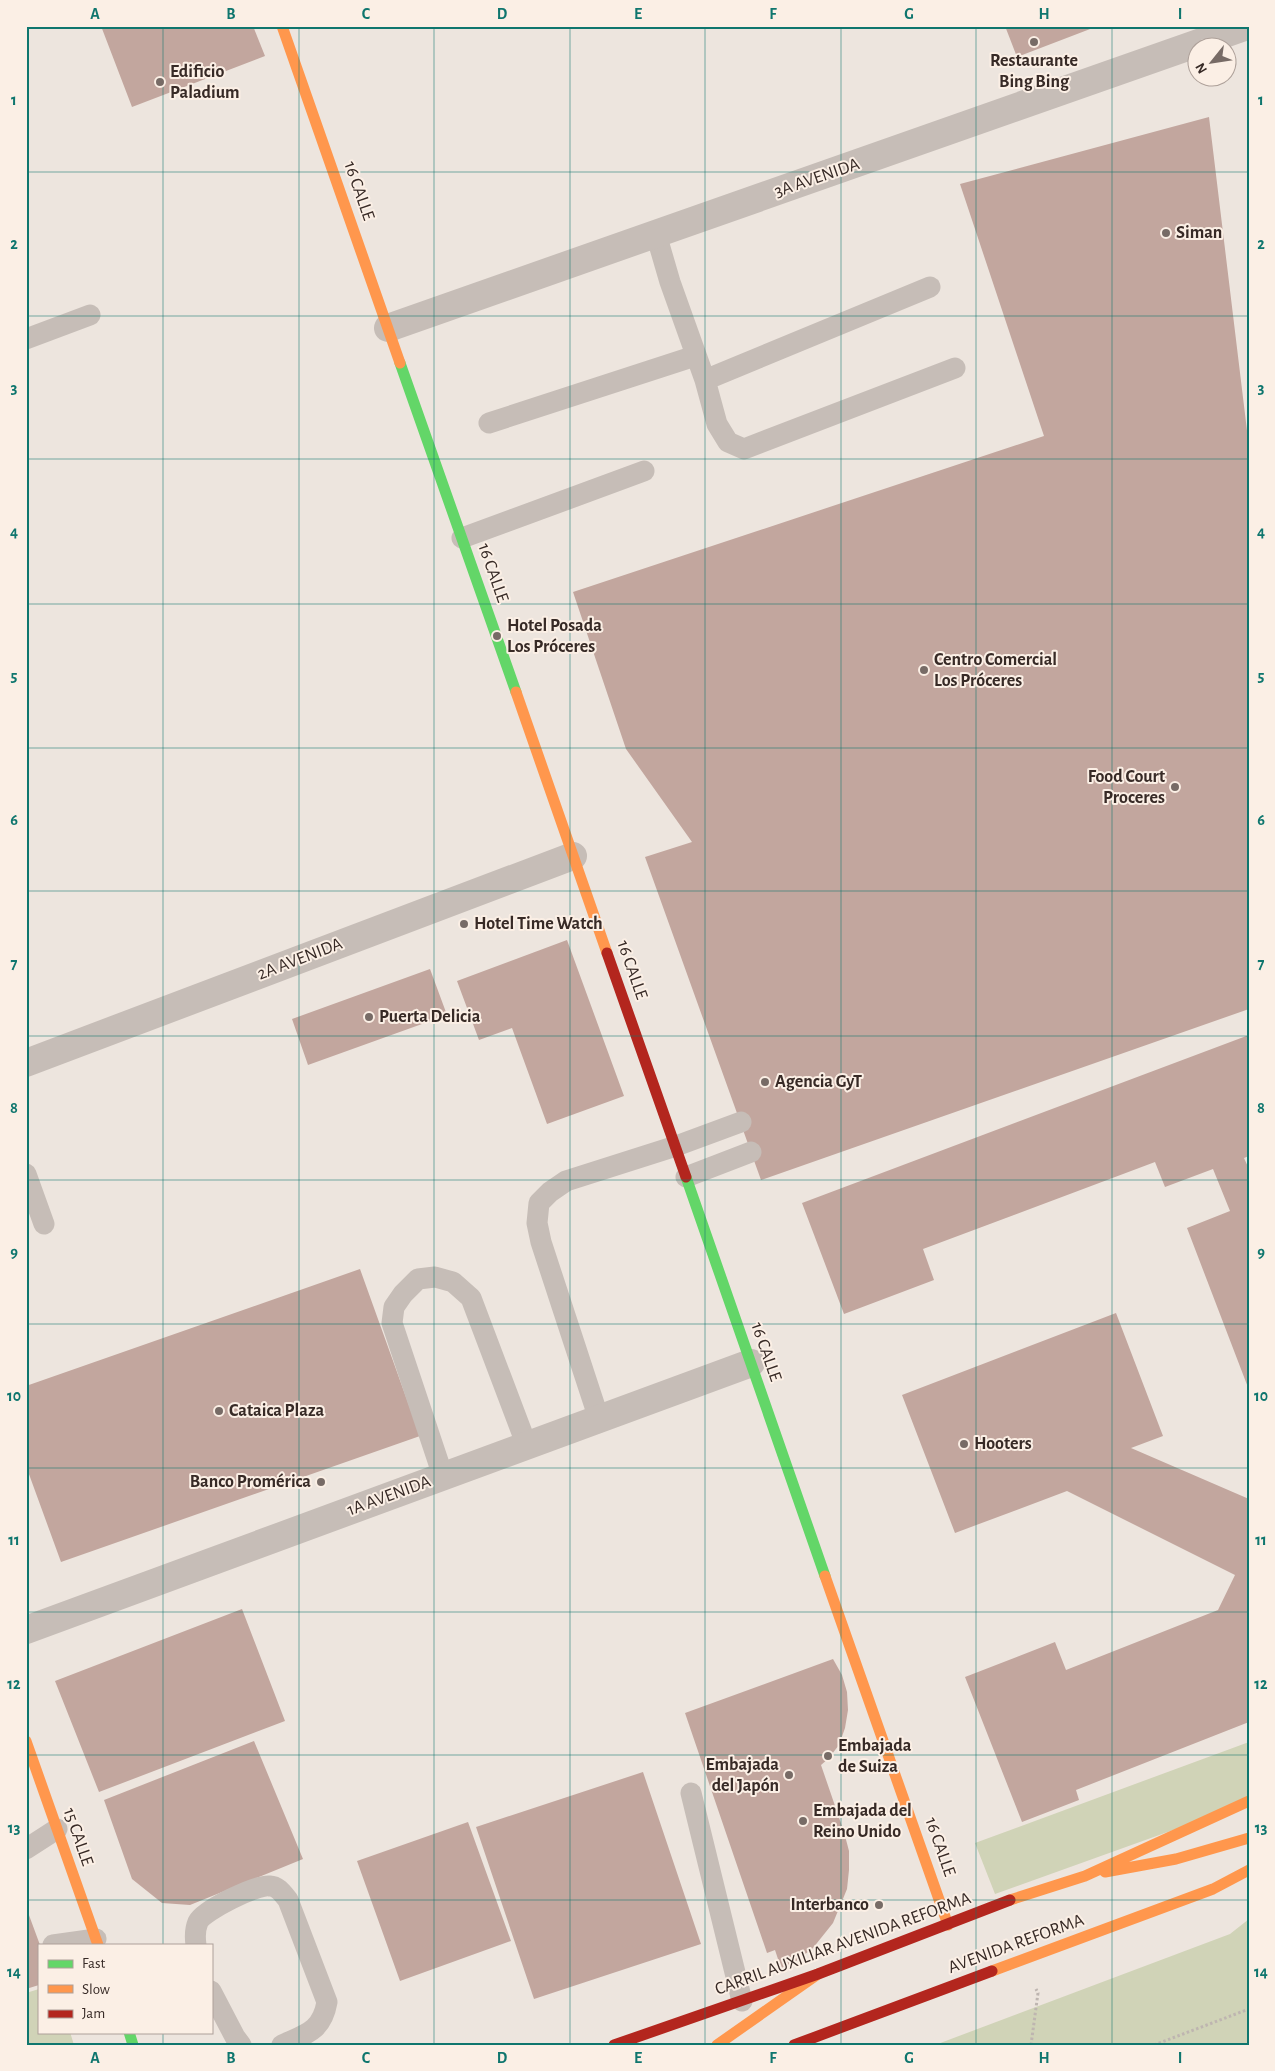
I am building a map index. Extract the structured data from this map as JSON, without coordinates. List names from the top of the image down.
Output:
{
  "streets": {
    "main road": [
      "16 CALLE",
      "15 CALLE",
      "CARRIL AUXILIAR AVENIDA REFORMA",
      "AVENIDA REFORMA"
    ],
    "street": ["3A AVENIDA", "2A AVENIDA", "1A AVENIDA"]
  },
  "crossings": [
    ["3A AVENIDA", "16 CALLE"],
    ["16 CALLE", "2A AVENIDA"],
    ["16 CALLE", "1A AVENIDA"],
    ["16 CALLE", "CARRIL AUXILIAR AVENIDA REFORMA"]
  ],
  "places": [
    "Restaurante Bing Bing",
    "Edificio Paladium",
    "Siman",
    "Hotel Posada Los Próceres",
    "Centro Comercial Los Próceres",
    "Food Court Proceres",
    "Hotel Time Watch",
    "Puerta Delicia",
    "Agencia GyT",
    "Cataica Plaza",
    "Hooters",
    "Banco Promérica",
    "Embajada de Suiza",
    "Embajada del Japón",
    "Embajada del Reino Unido",
    "Interbanco"
  ],
  "legend": ["Fast", "Slow", "Jam"],
  "north": "bottom left",
  "grid": {
    "columns": [
      "A",
      "B",
      "C",
      "D",
      "E",
      "F",
      "G",
      "H",
      "I"
    ],
    "rows": [
      "1",
      "2",
      "3",
      "4",
      "5",
      "6",
      "7",
      "8",
      "9",
      "10",
      "11",
      "12",
      "13",
      "14"
    ]
  }
}
